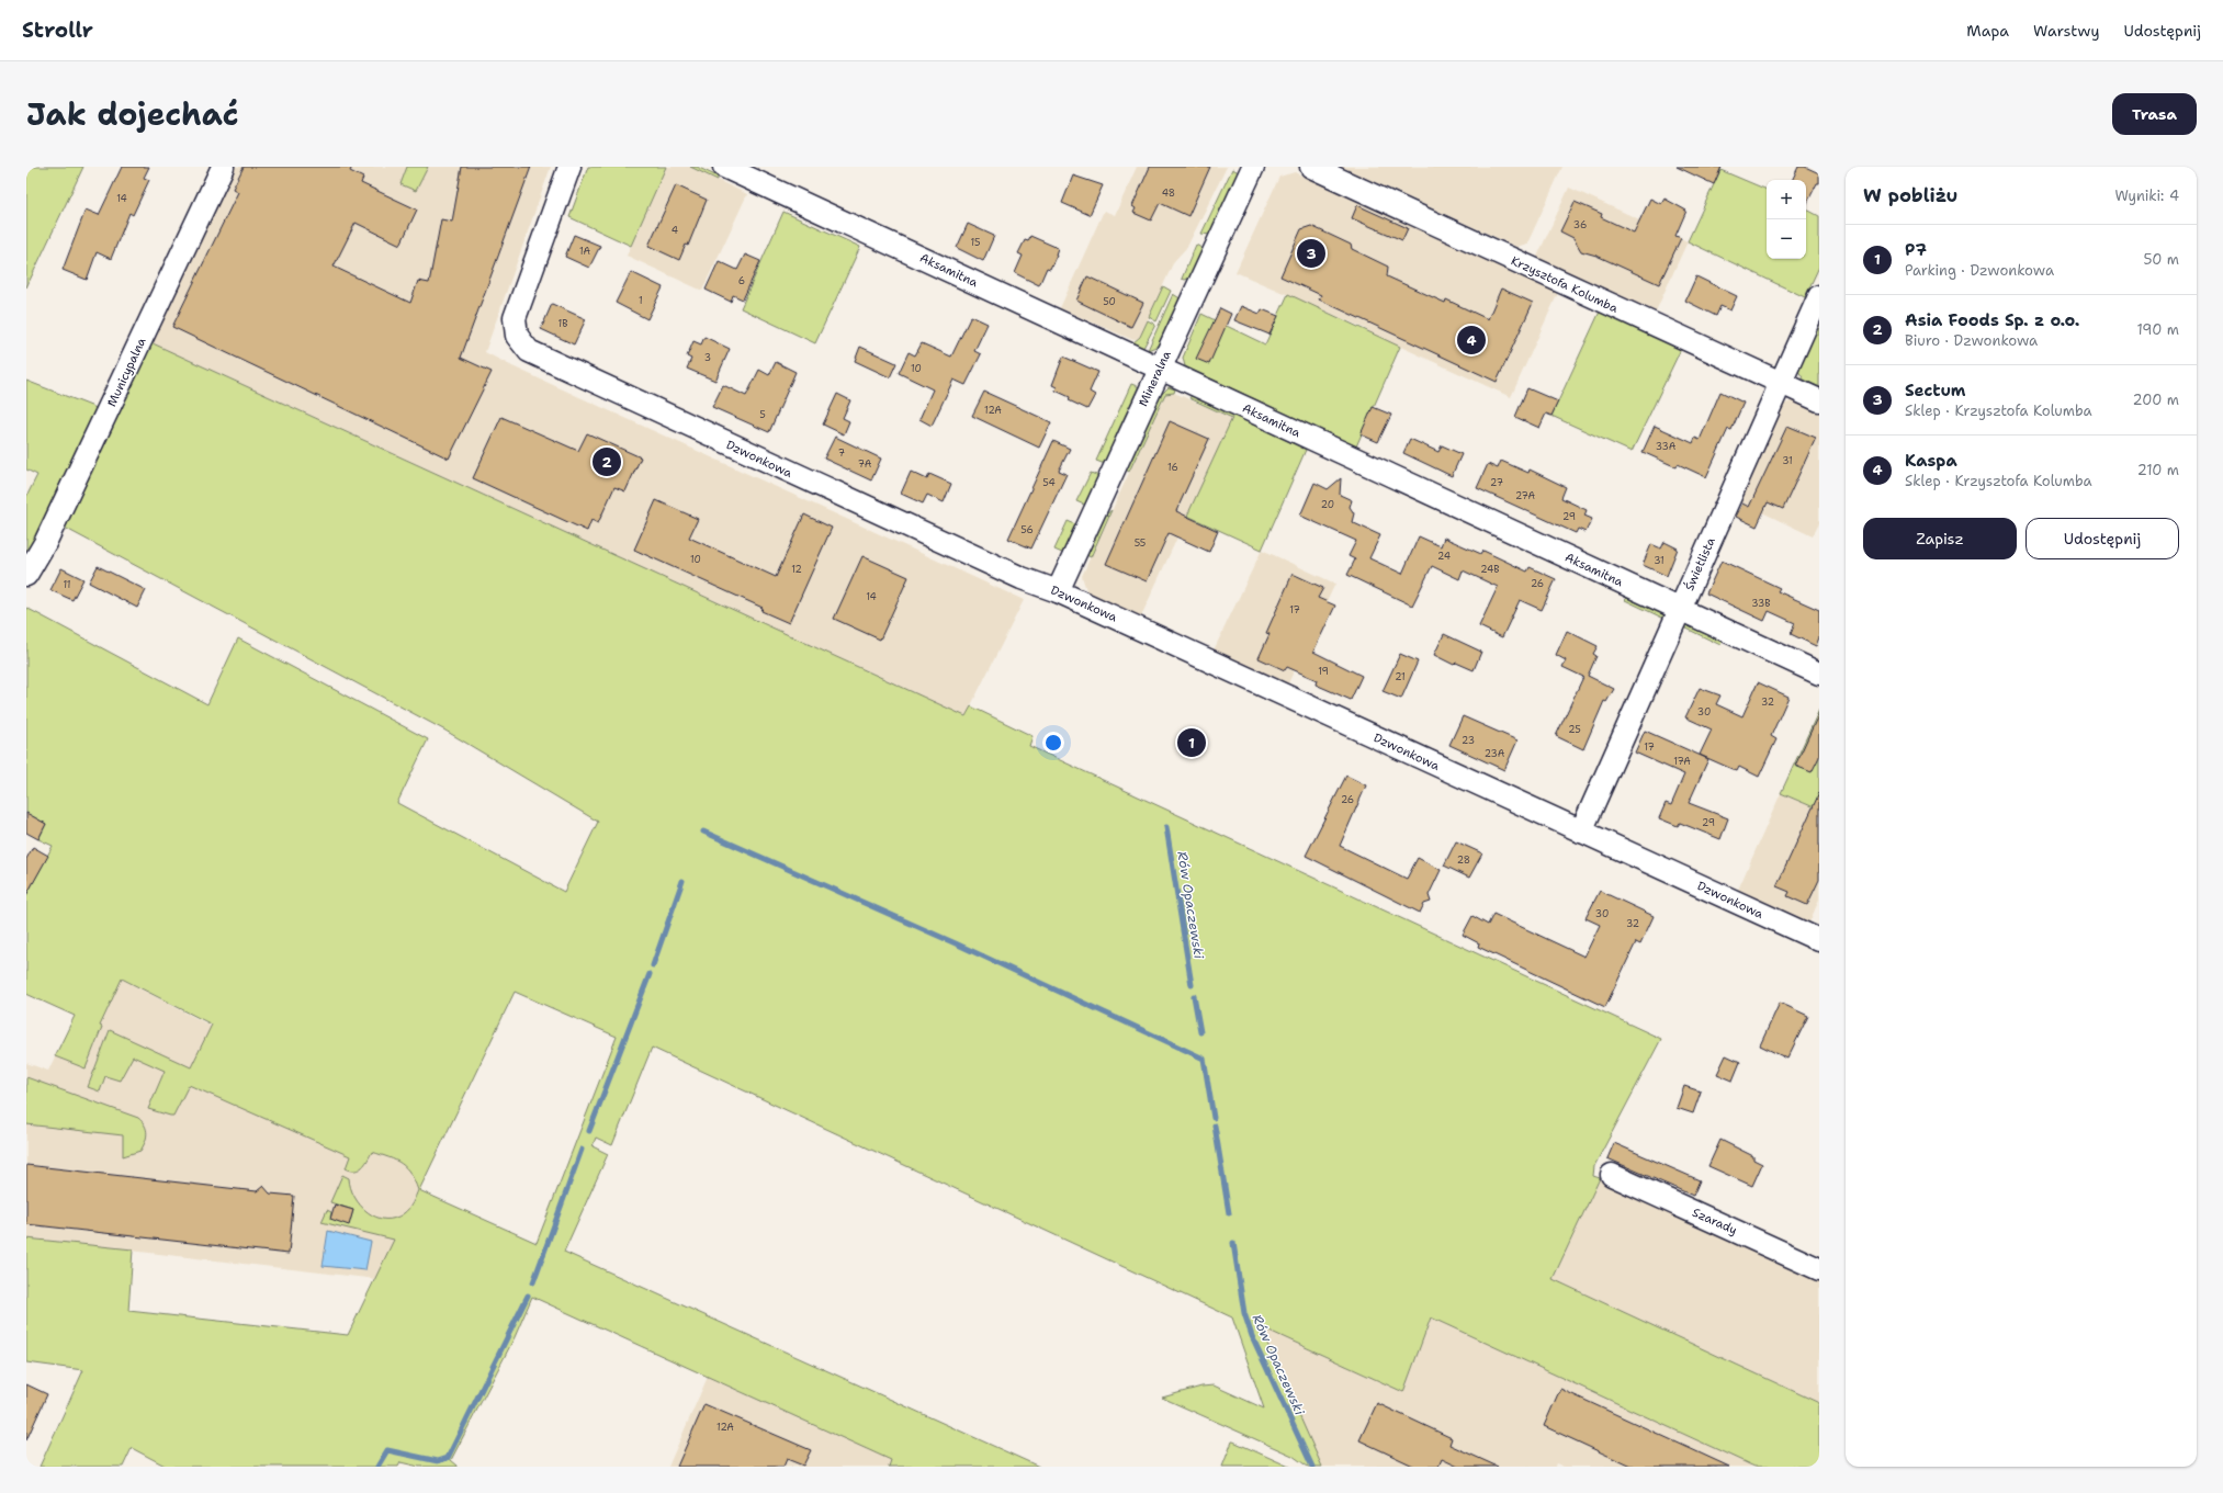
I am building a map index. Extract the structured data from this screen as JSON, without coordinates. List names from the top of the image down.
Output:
{
  "streets": {
    "street": [
      "Aksamitna",
      "Krzysztofa Kolumba",
      "Municypalna",
      "Mineralna",
      "Dzwonkowa",
      "Świetlista",
      "Szarady"
    ]
  },
  "crossings": [
    ["Aksamitna", "Mineralna"],
    ["Aksamitna", "Świetlista"],
    ["Krzysztofa Kolumba", "Świetlista"],
    ["Mineralna", "Dzwonkowa"],
    ["Dzwonkowa", "Świetlista"]
  ],
  "water": ["Rów Opaczewski"],
  "house_numbers": [
    "48",
    "14",
    "36",
    "4",
    "15",
    "1A",
    "6",
    "1",
    "50",
    "1B",
    "3",
    "10",
    "12A",
    "5",
    "33A",
    "7",
    "31",
    "7A",
    "16",
    "54",
    "27",
    "27A",
    "20",
    "29",
    "56",
    "55",
    "24",
    "10",
    "31",
    "12",
    "24B",
    "26",
    "11",
    "14",
    "33B",
    "17",
    "19",
    "21",
    "32",
    "30",
    "25",
    "23",
    "17",
    "23A",
    "17A",
    "26",
    "29",
    "28",
    "30",
    "32",
    "12A"
  ],
  "page": {
    "header": "Strollr",
    "nav": ["Mapa", "Warstwy", "Udostępnij"],
    "title": "Jak dojechać",
    "buttons": [
      "Trasa",
      ["Zapisz", "Udostępnij"]
    ],
    "heading": ["W pobliżu", "Wyniki: 4"],
    "map_buttons": ["+", "−"],
    "list": [
      {
        "mark": "1",
        "name": "P7",
        "note": "Parking · Dzwonkowa",
        "value": "50 m"
      },
      {
        "mark": "2",
        "name": "Asia Foods Sp. z o.o.",
        "note": "Biuro · Dzwonkowa",
        "value": "190 m"
      },
      {
        "mark": "3",
        "name": "Sectum",
        "note": "Sklep · Krzysztofa Kolumba",
        "value": "200 m"
      },
      {
        "mark": "4",
        "name": "Kaspa",
        "note": "Sklep · Krzysztofa Kolumba",
        "value": "210 m"
      }
    ],
    "pins": [
      "3",
      "4",
      "2",
      "1"
    ]
  }
}
